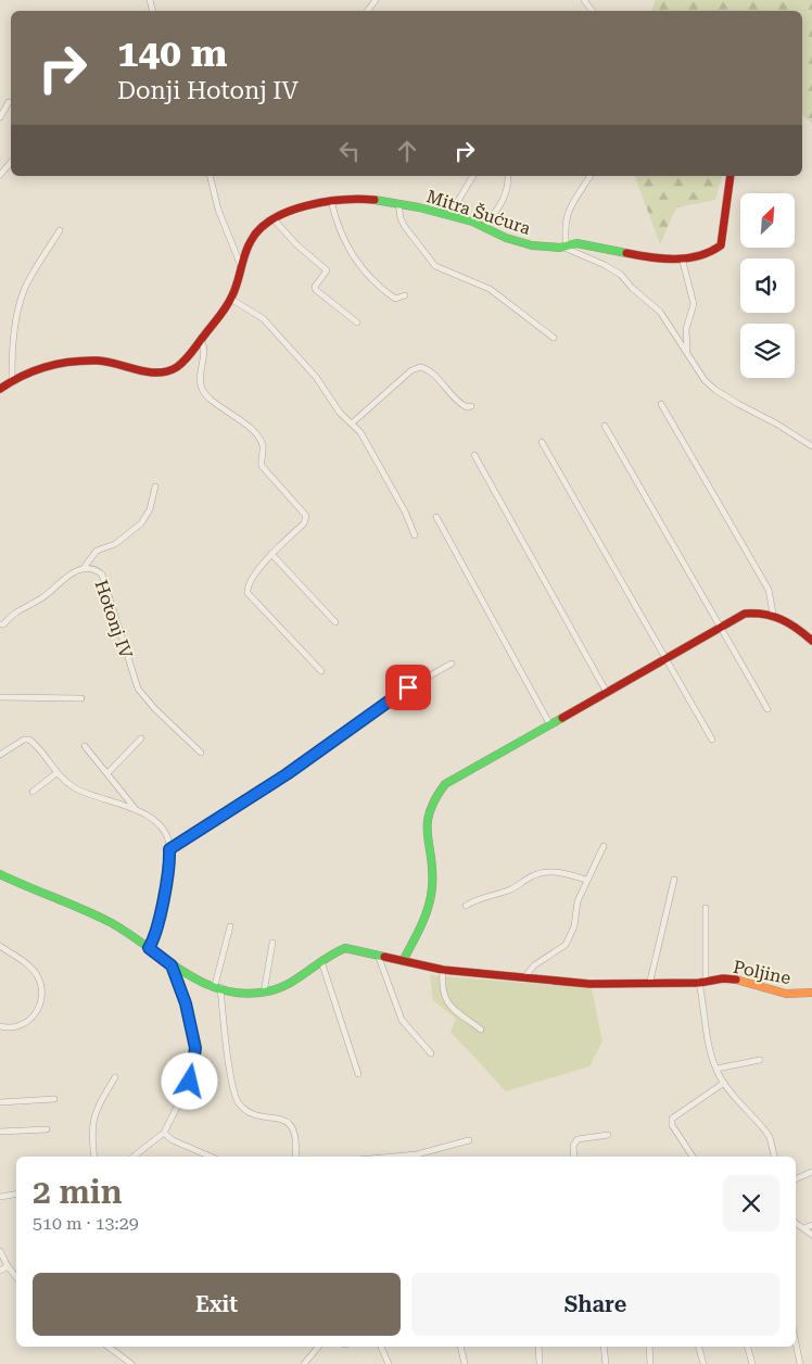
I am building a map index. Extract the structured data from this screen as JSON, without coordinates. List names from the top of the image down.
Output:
{
  "streets": {
    "street": ["Mitra Šućura", "Hotonj IV", "Poljine"]
  },
  "north": "top right",
  "page": {
    "turn": ["140 m", "Donji Hotonj IV"],
    "heading": ["2 min", "510 m · 13:29"],
    "buttons": ["Exit", "Share"]
  }
}
